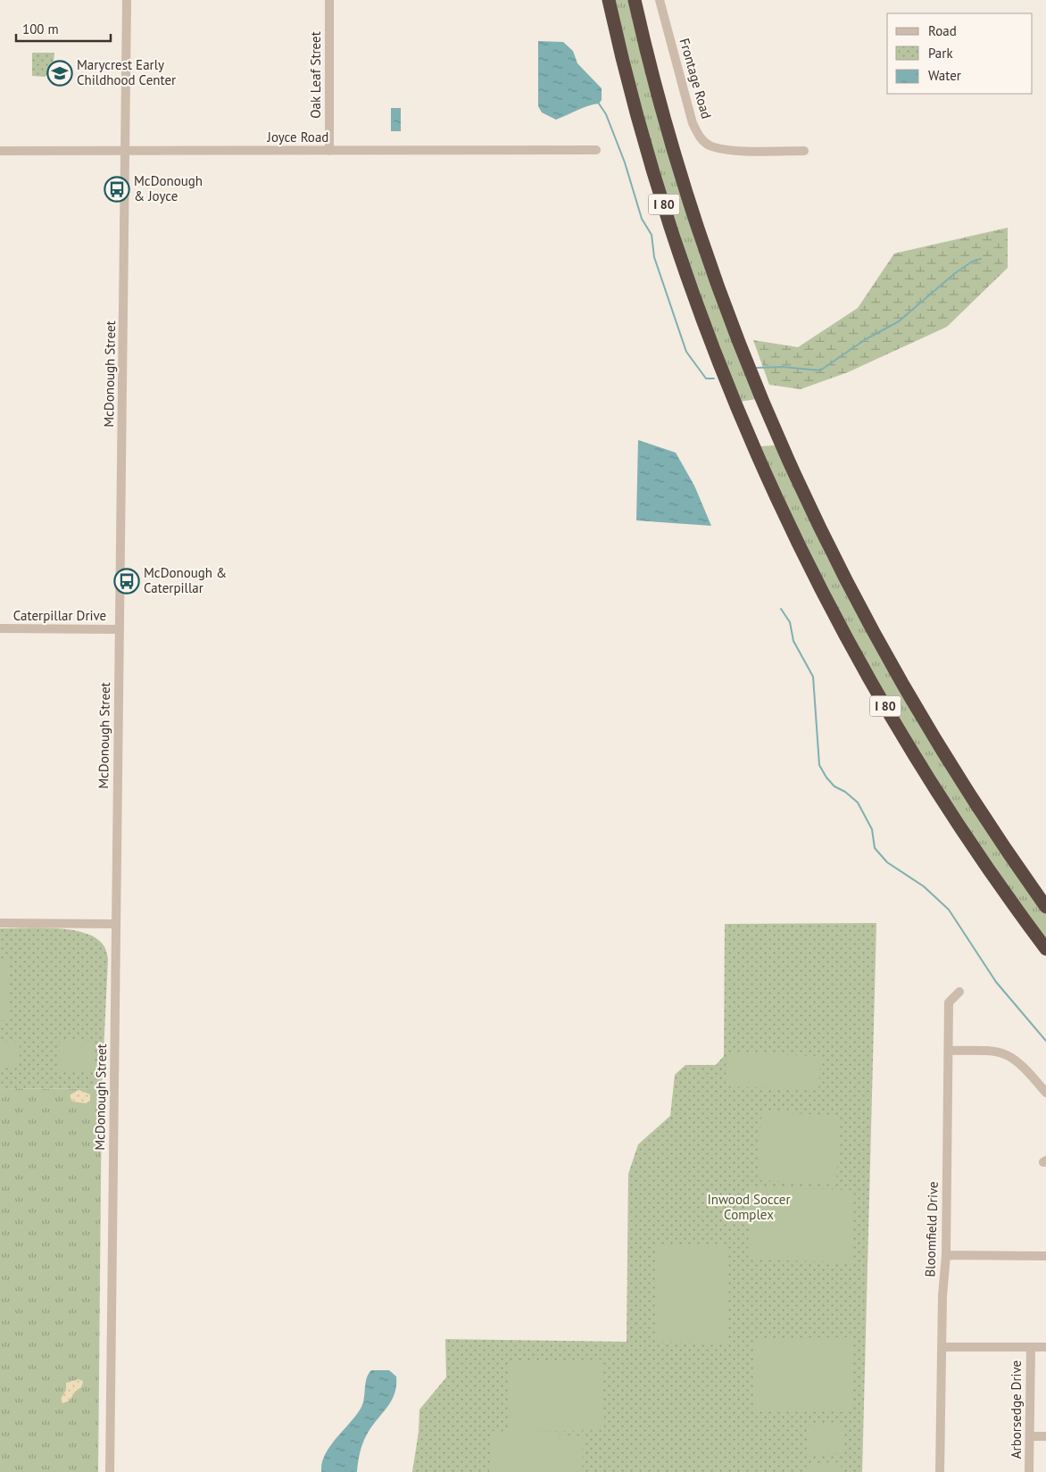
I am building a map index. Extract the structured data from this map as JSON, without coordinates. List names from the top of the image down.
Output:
{
  "streets": {
    "highway": ["I 80"],
    "street": [
      "Oak Leaf Street",
      "Frontage Road",
      "Joyce Road",
      "McDonough Street",
      "Caterpillar Drive",
      "Bloomfield Drive",
      "Arborsedge Drive"
    ]
  },
  "crossings": [
    ["Oak Leaf Street", "Joyce Road"],
    ["Joyce Road", "McDonough Street"],
    ["McDonough Street", "Caterpillar Drive"]
  ],
  "parks": ["Inwood Soccer Complex"],
  "places": {
    "school or university": ["Marycrest Early Childhood Center"],
    "bus stop": ["McDonough & Joyce", "McDonough & Caterpillar"]
  },
  "legend": ["Road", "Park", "Water"],
  "scale_bar": "100 m"
}
